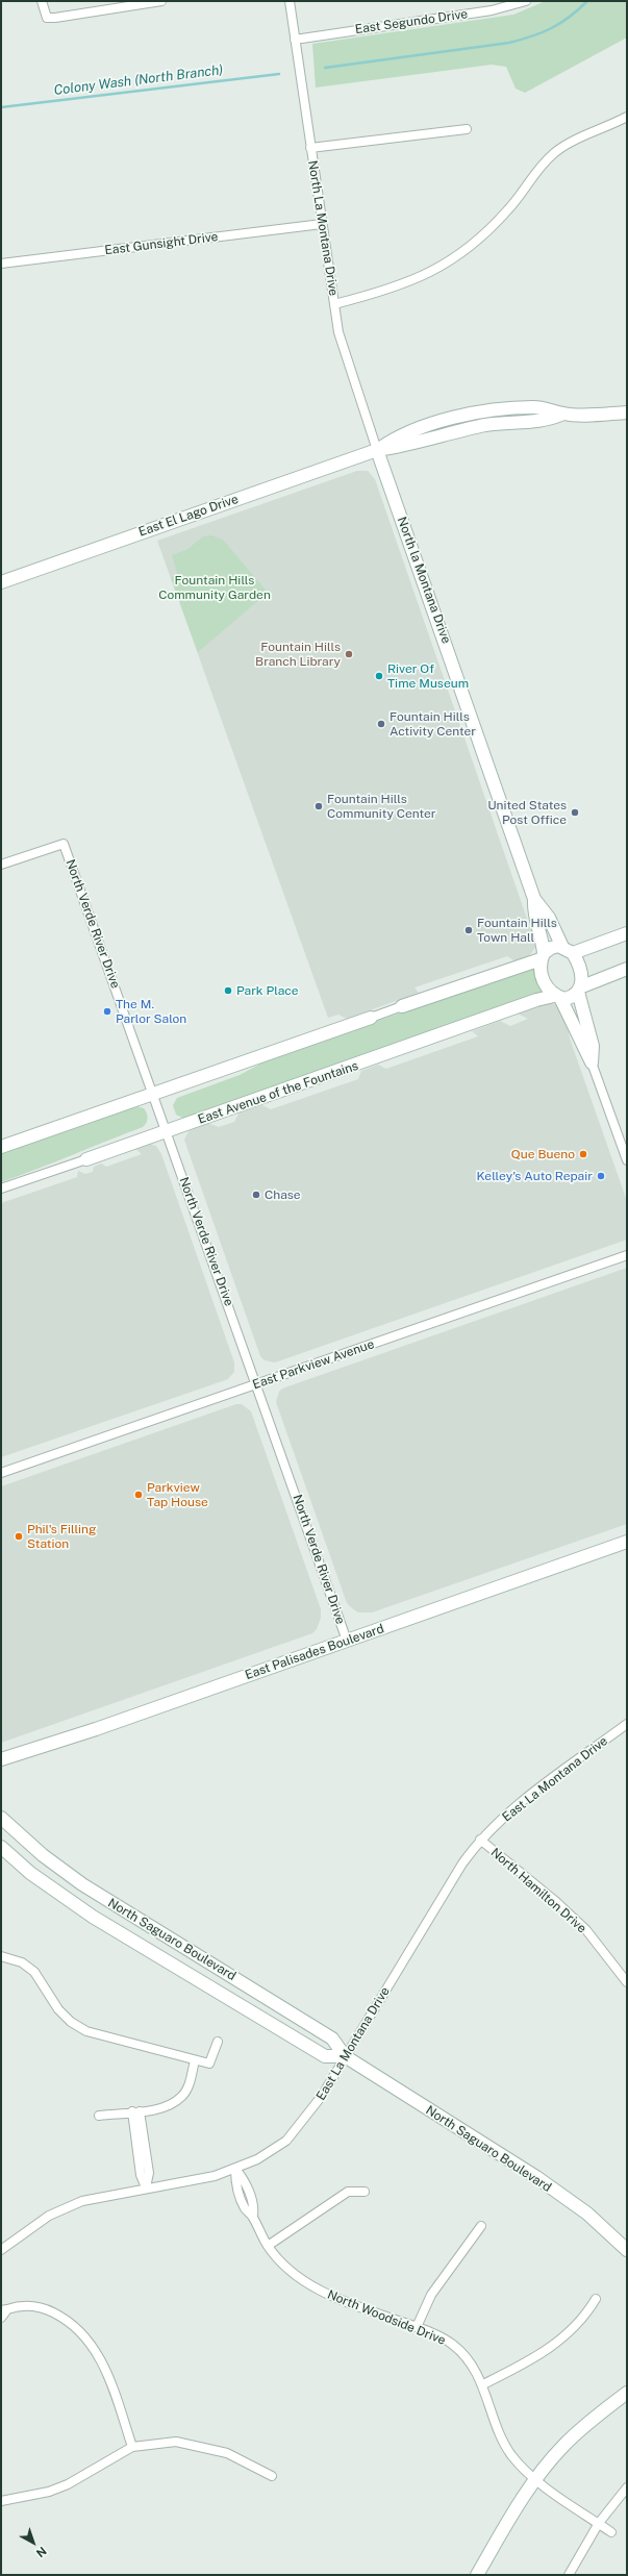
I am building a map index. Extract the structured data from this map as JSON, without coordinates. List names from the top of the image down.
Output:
{
  "streets": {
    "street": [
      "East Segundo Drive",
      "North La Montana Drive",
      "East Gunsight Drive",
      "East El Lago Drive",
      "North la Montana Drive",
      "North Verde River Drive",
      "East Avenue of the Fountains",
      "East Parkview Avenue",
      "East Palisades Boulevard",
      "East La Montana Drive",
      "North Hamilton Drive",
      "North Saguaro Boulevard",
      "North Woodside Drive"
    ]
  },
  "crossings": [
    ["East Segundo Drive", "North La Montana Drive"],
    ["North La Montana Drive", "East Gunsight Drive"],
    ["North La Montana Drive", "East El Lago Drive"],
    ["North La Montana Drive", "North la Montana Drive"],
    ["East El Lago Drive", "North la Montana Drive"],
    ["North Verde River Drive", "East Avenue of the Fountains"],
    ["North Verde River Drive", "East Parkview Avenue"],
    ["North Verde River Drive", "East Palisades Boulevard"],
    ["East La Montana Drive", "North Hamilton Drive"],
    ["East La Montana Drive", "North Saguaro Boulevard"],
    ["East La Montana Drive", "North Woodside Drive"]
  ],
  "water": ["Colony Wash (North Branch)"],
  "parks": ["Fountain Hills Community Garden"],
  "places": [
    "Fountain Hills Branch Library",
    "River Of Time Museum",
    "Fountain Hills Activity Center",
    "Fountain Hills Community Center",
    "United States Post Office",
    "Fountain Hills Town Hall",
    "Park Place",
    "The M. Parlor Salon",
    "Que Bueno",
    "Kelley's Auto Repair",
    "Chase",
    "Parkview Tap House",
    "Phil's Filling Station"
  ],
  "north": "bottom right"
}
